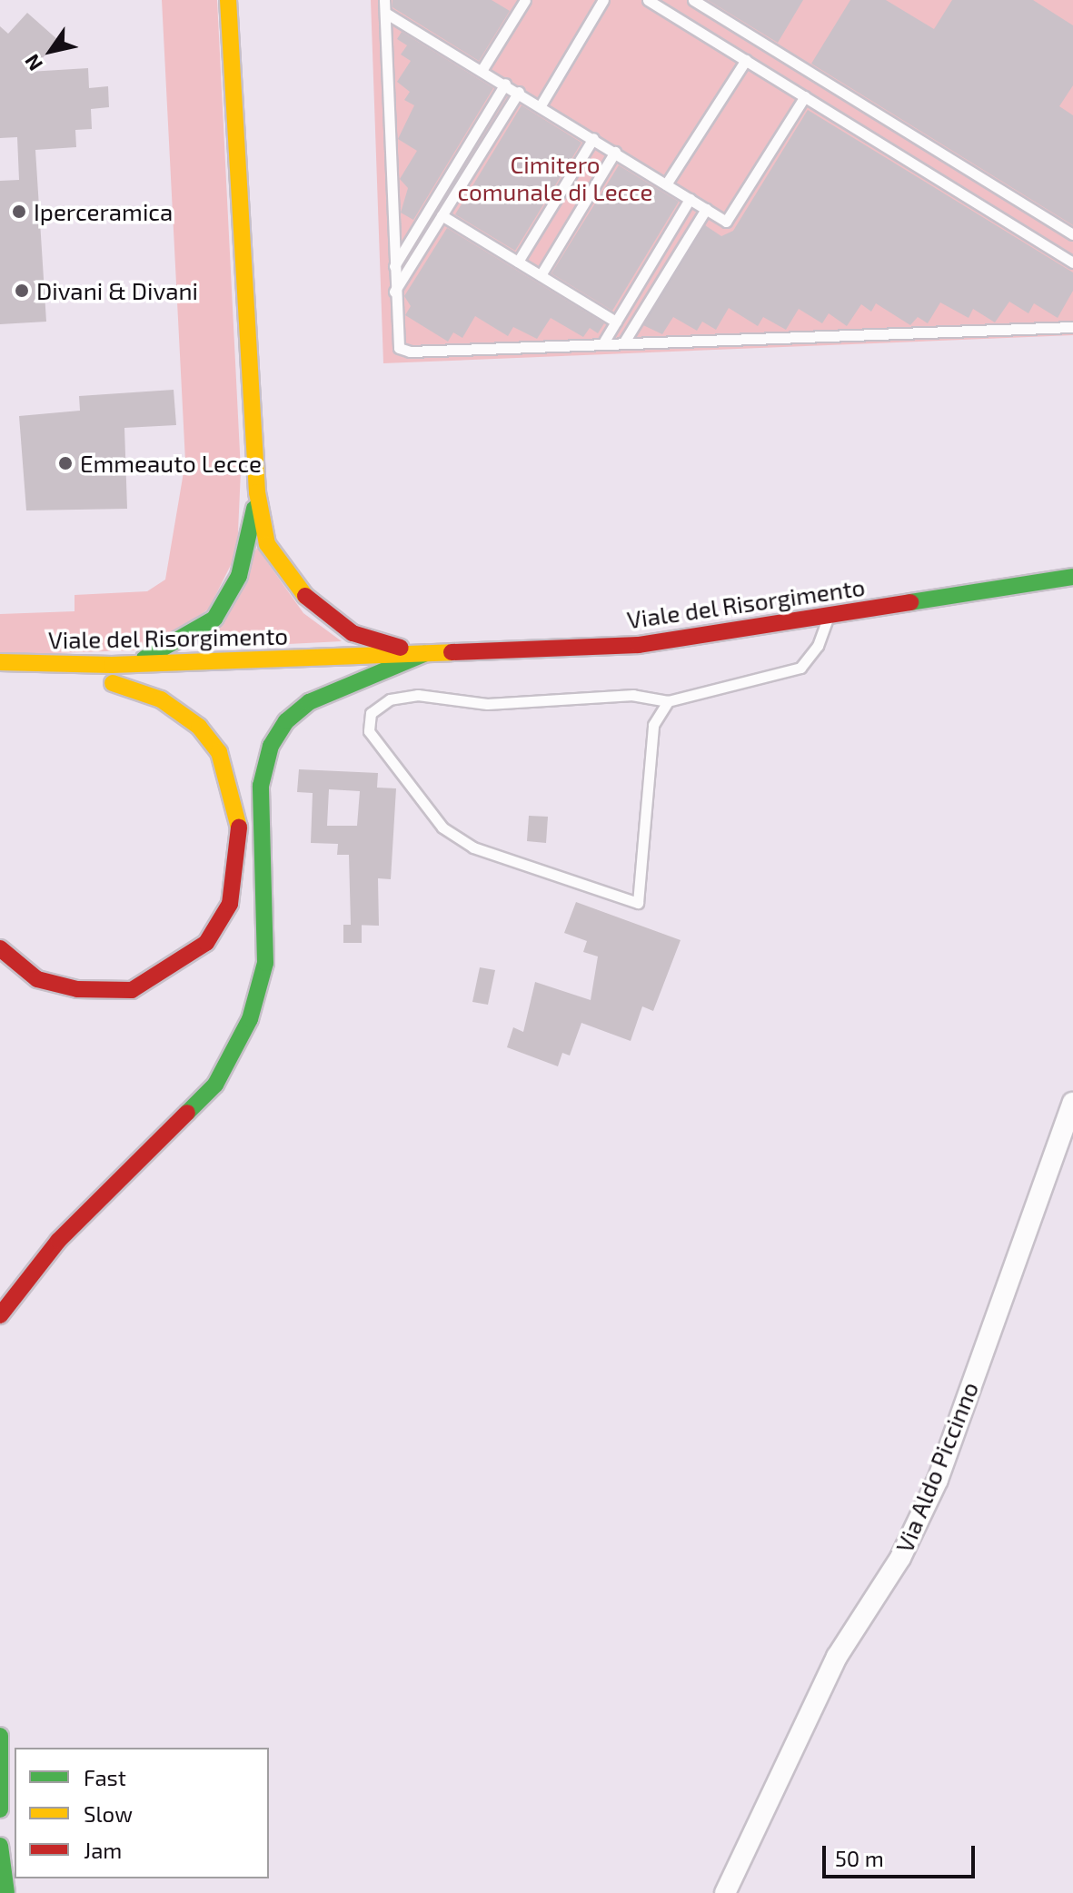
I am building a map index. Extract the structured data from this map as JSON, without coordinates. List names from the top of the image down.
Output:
{
  "streets": {
    "main road": ["Viale del Risorgimento"],
    "street": ["Via Aldo Piccinno"]
  },
  "parks": ["Cimitero comunale di Lecce"],
  "places": ["Iperceramica", "Divani & Divani", "Emmeauto Lecce"],
  "legend": ["Fast", "Slow", "Jam"],
  "scale_bar": "50 m",
  "north": "bottom left"
}
